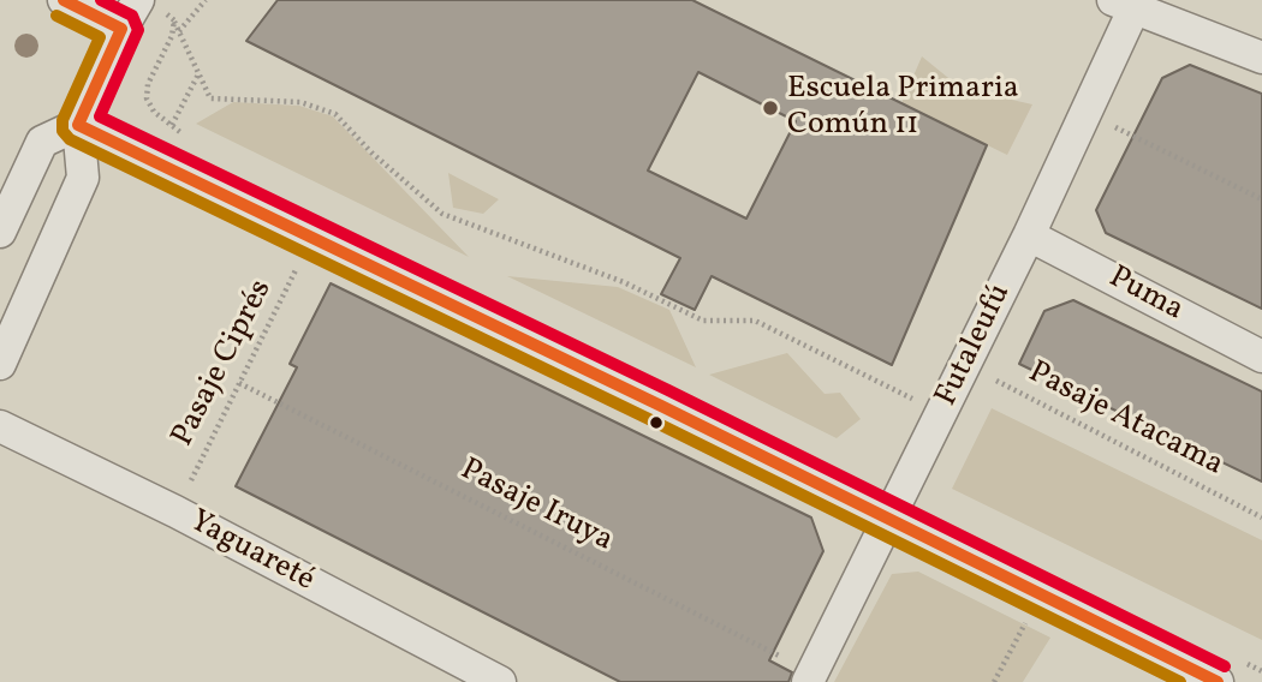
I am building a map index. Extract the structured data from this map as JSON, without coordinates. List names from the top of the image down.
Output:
{
  "streets": {
    "street": ["Puma", "Futaleufú", "Yaguareté"],
    "path": ["Pasaje Ciprés", "Pasaje Atacama", "Pasaje Iruya"]
  },
  "crossings": [
    ["Puma", "Futaleufú"],
    ["Futaleufú", "Pasaje Atacama"],
    ["Futaleufú", "Pasaje Iruya"],
    ["Pasaje Ciprés", "Pasaje Iruya"],
    ["Pasaje Ciprés", "Yaguareté"]
  ],
  "places": ["Escuela Primaria Común 11"]
}
